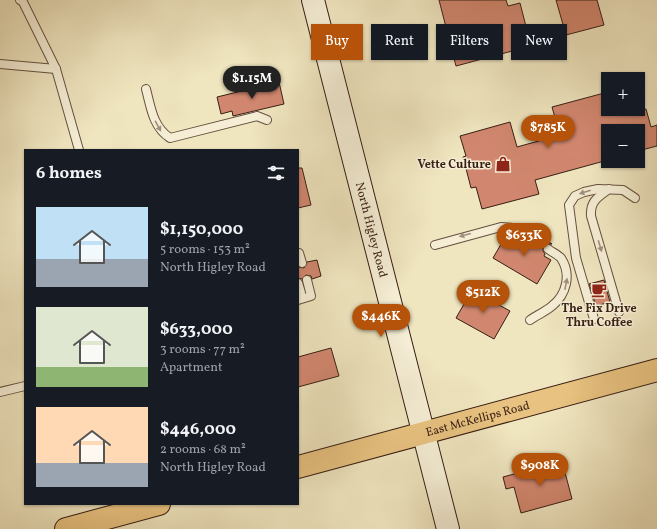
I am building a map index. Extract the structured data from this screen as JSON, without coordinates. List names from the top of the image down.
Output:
{
  "streets": {
    "main road": ["North Higley Road", "East McKellips Road"]
  },
  "crossings": [
    ["North Higley Road", "East McKellips Road"]
  ],
  "places": {
    "shop": ["Vette Culture"],
    "cafe": ["The Fix Drive Thru Coffee"]
  },
  "page": {
    "chip": [
      "Buy",
      "Rent",
      "Filters",
      "New"
    ],
    "price": [
      "$1.15M",
      "$785K",
      "$633K",
      "$512K",
      "$446K",
      "$908K"
    ],
    "map_buttons": ["+", "−"],
    "heading": "6 homes",
    "list": [
      {
        "name": "$1,150,000",
        "note": "5 rooms · 153 m² · North Higley Road"
      },
      {
        "name": "$633,000",
        "note": "3 rooms · 77 m² · Apartment"
      },
      {
        "name": "$446,000",
        "note": "2 rooms · 68 m² · North Higley Road"
      }
    ]
  }
}
